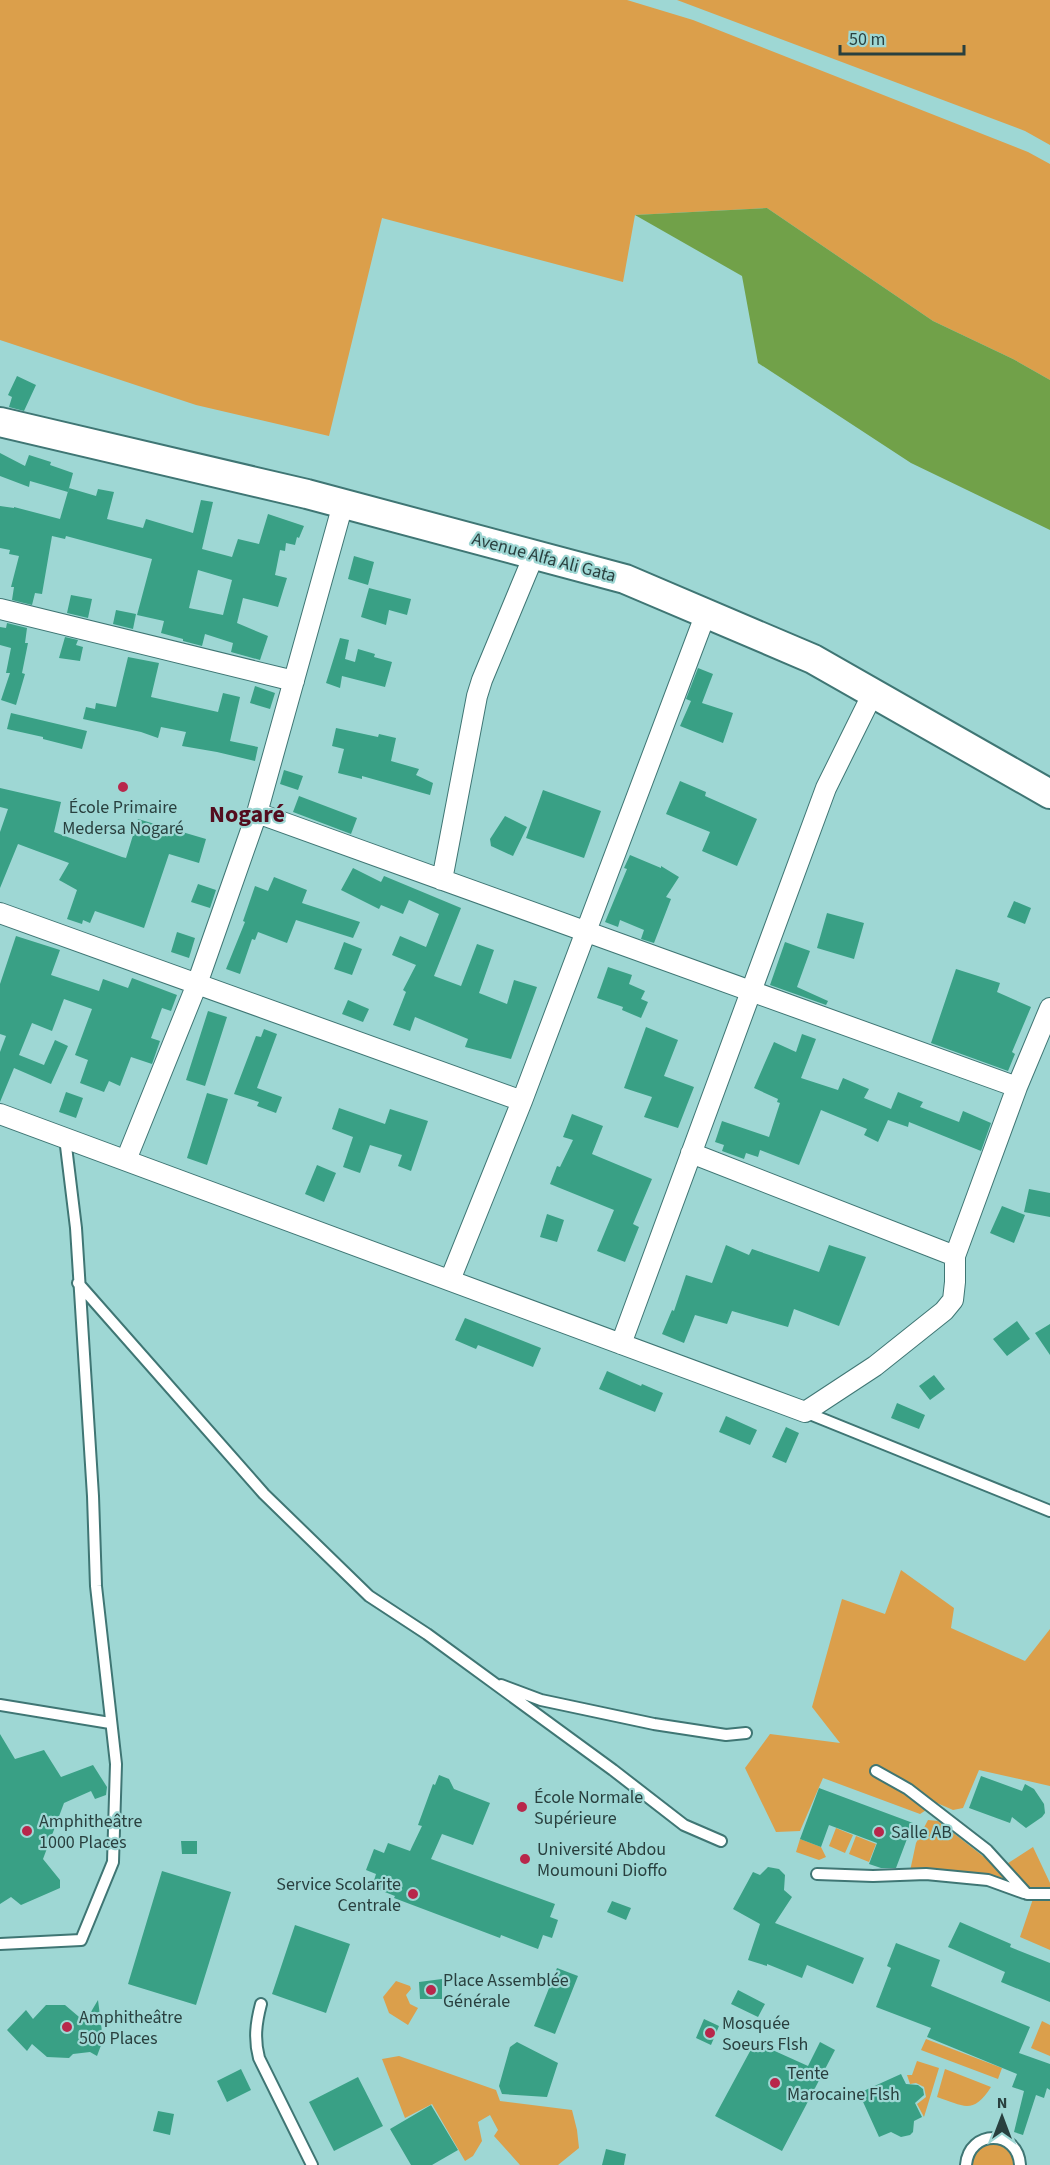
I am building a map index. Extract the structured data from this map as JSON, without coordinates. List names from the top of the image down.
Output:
{
  "streets": {
    "street": ["Avenue Alfa Ali Gata"]
  },
  "districts": ["Nogaré"],
  "places": [
    "École Primaire Medersa Nogaré",
    "École Normale Supérieure",
    "Amphitheâtre 1000 Places",
    "Salle AB",
    "Université Abdou Moumouni Dioffo",
    "Service Scolarite Centrale",
    "Place Assemblée Générale",
    "Amphitheâtre 500 Places",
    "Mosquée Soeurs Flsh",
    "Tente Marocaine Flsh"
  ],
  "scale_bar": "50 m",
  "north": "top"
}
